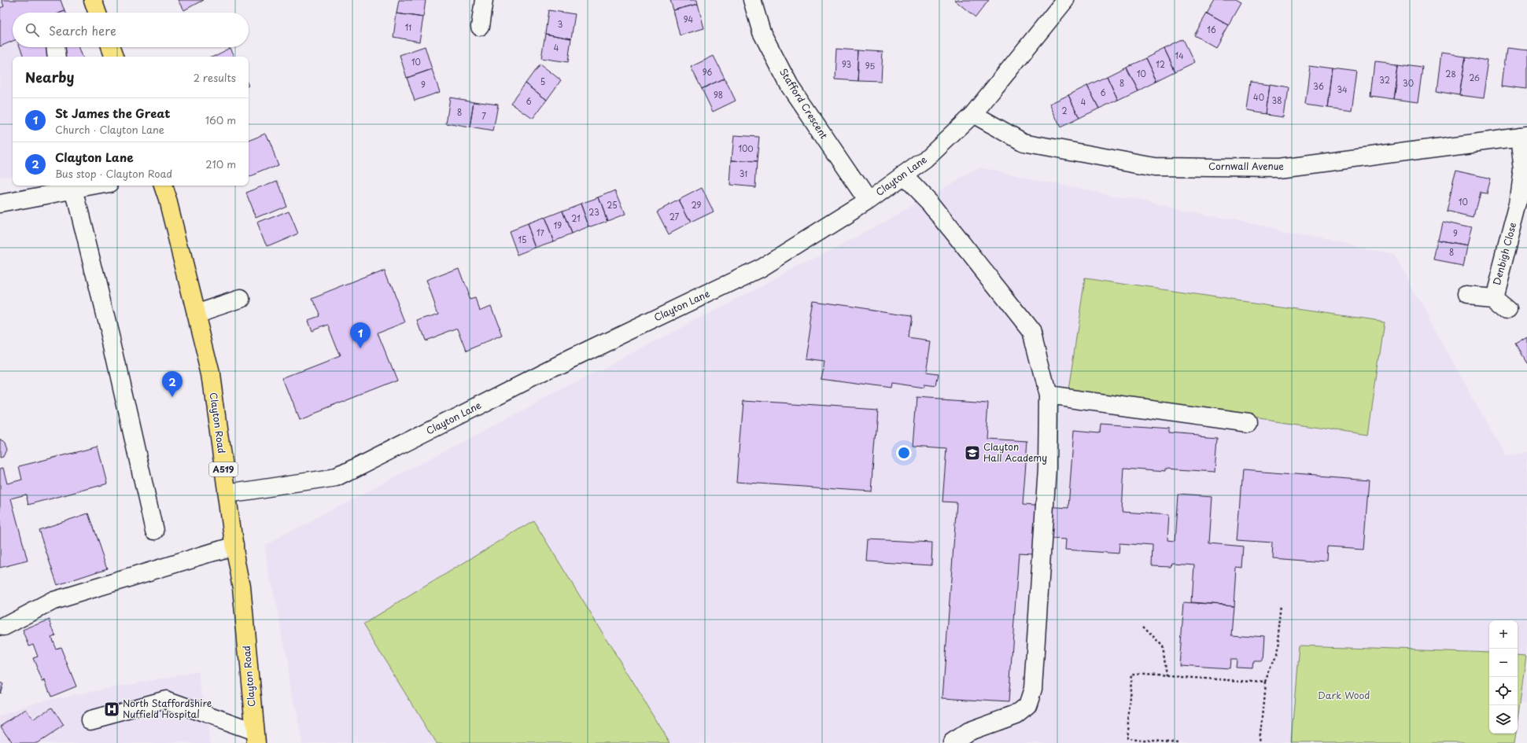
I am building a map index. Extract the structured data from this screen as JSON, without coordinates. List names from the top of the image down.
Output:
{
  "streets": {
    "main road": ["Clayton Road", "A519"],
    "street": [
      "Stafford Crescent",
      "Cornwall Avenue",
      "Clayton Lane",
      "Denbigh Close"
    ]
  },
  "crossings": [
    ["Stafford Crescent", "Clayton Lane"],
    ["Cornwall Avenue", "Clayton Lane"],
    ["Cornwall Avenue", "Denbigh Close"],
    ["Clayton Lane", "Clayton Road"]
  ],
  "parks": ["Dark Wood"],
  "places": {
    "school or university": ["Clayton Hall Academy"],
    "hospital": ["North Staffordshire Nuffield Hospital"]
  },
  "house_numbers": [
    "94",
    "3",
    "11",
    "16",
    "4",
    "14",
    "10",
    "93",
    "12",
    "95",
    "96",
    "10",
    "28",
    "26",
    "32",
    "5",
    "8",
    "30",
    "9",
    "36",
    "34",
    "6",
    "98",
    "40",
    "38",
    "6",
    "4",
    "2",
    "8",
    "7",
    "100",
    "31",
    "10",
    "25",
    "29",
    "23",
    "27",
    "21",
    "19",
    "17",
    "9",
    "15",
    "8"
  ],
  "page": {
    "search": "Search here",
    "heading": ["Nearby", "2 results"],
    "list": [
      {
        "mark": "1",
        "name": "St James the Great",
        "note": "Church · Clayton Lane",
        "value": "160 m"
      },
      {
        "mark": "2",
        "name": "Clayton Lane",
        "note": "Bus stop · Clayton Road",
        "value": "210 m"
      }
    ],
    "pins": ["1", "2"],
    "map_buttons": ["+", "−"]
  }
}
